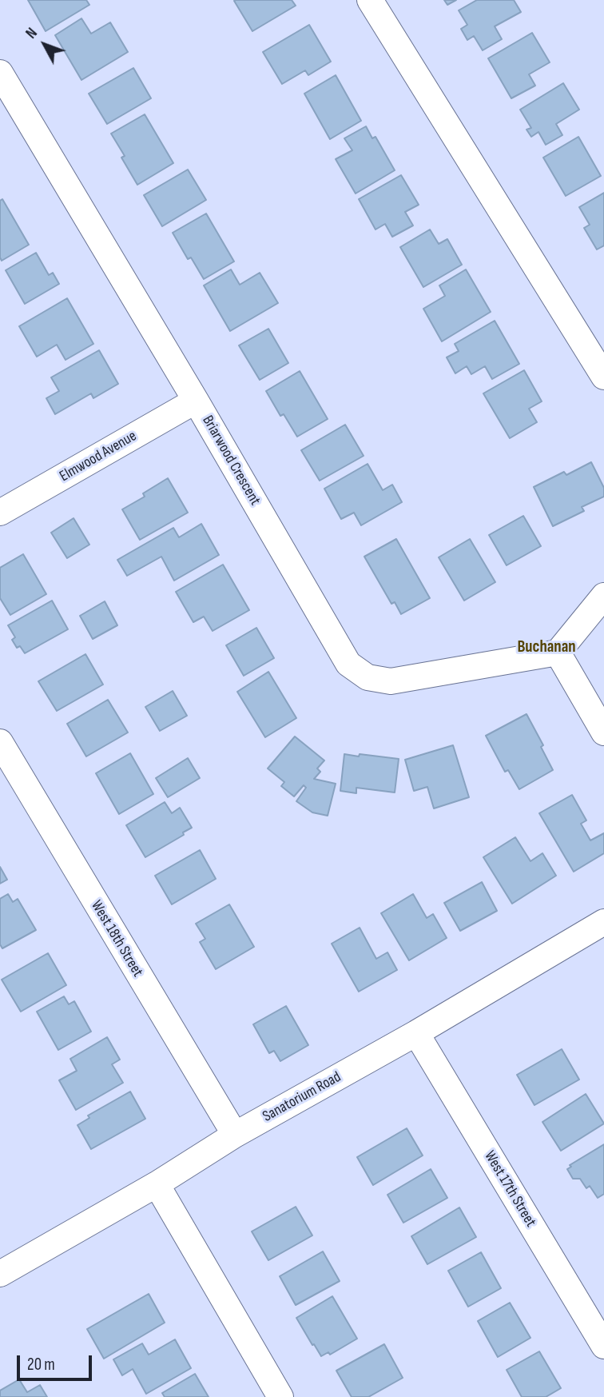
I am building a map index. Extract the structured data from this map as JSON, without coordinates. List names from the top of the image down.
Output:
{
  "streets": {
    "street": [
      "Elmwood Avenue",
      "Briarwood Crescent",
      "West 18th Street",
      "Sanatorium Road",
      "West 17th Street"
    ]
  },
  "crossings": [
    ["Elmwood Avenue", "Briarwood Crescent"],
    ["West 18th Street", "Sanatorium Road"],
    ["Sanatorium Road", "West 17th Street"]
  ],
  "districts": ["Buchanan"],
  "scale_bar": "20 m",
  "north": "top left"
}
